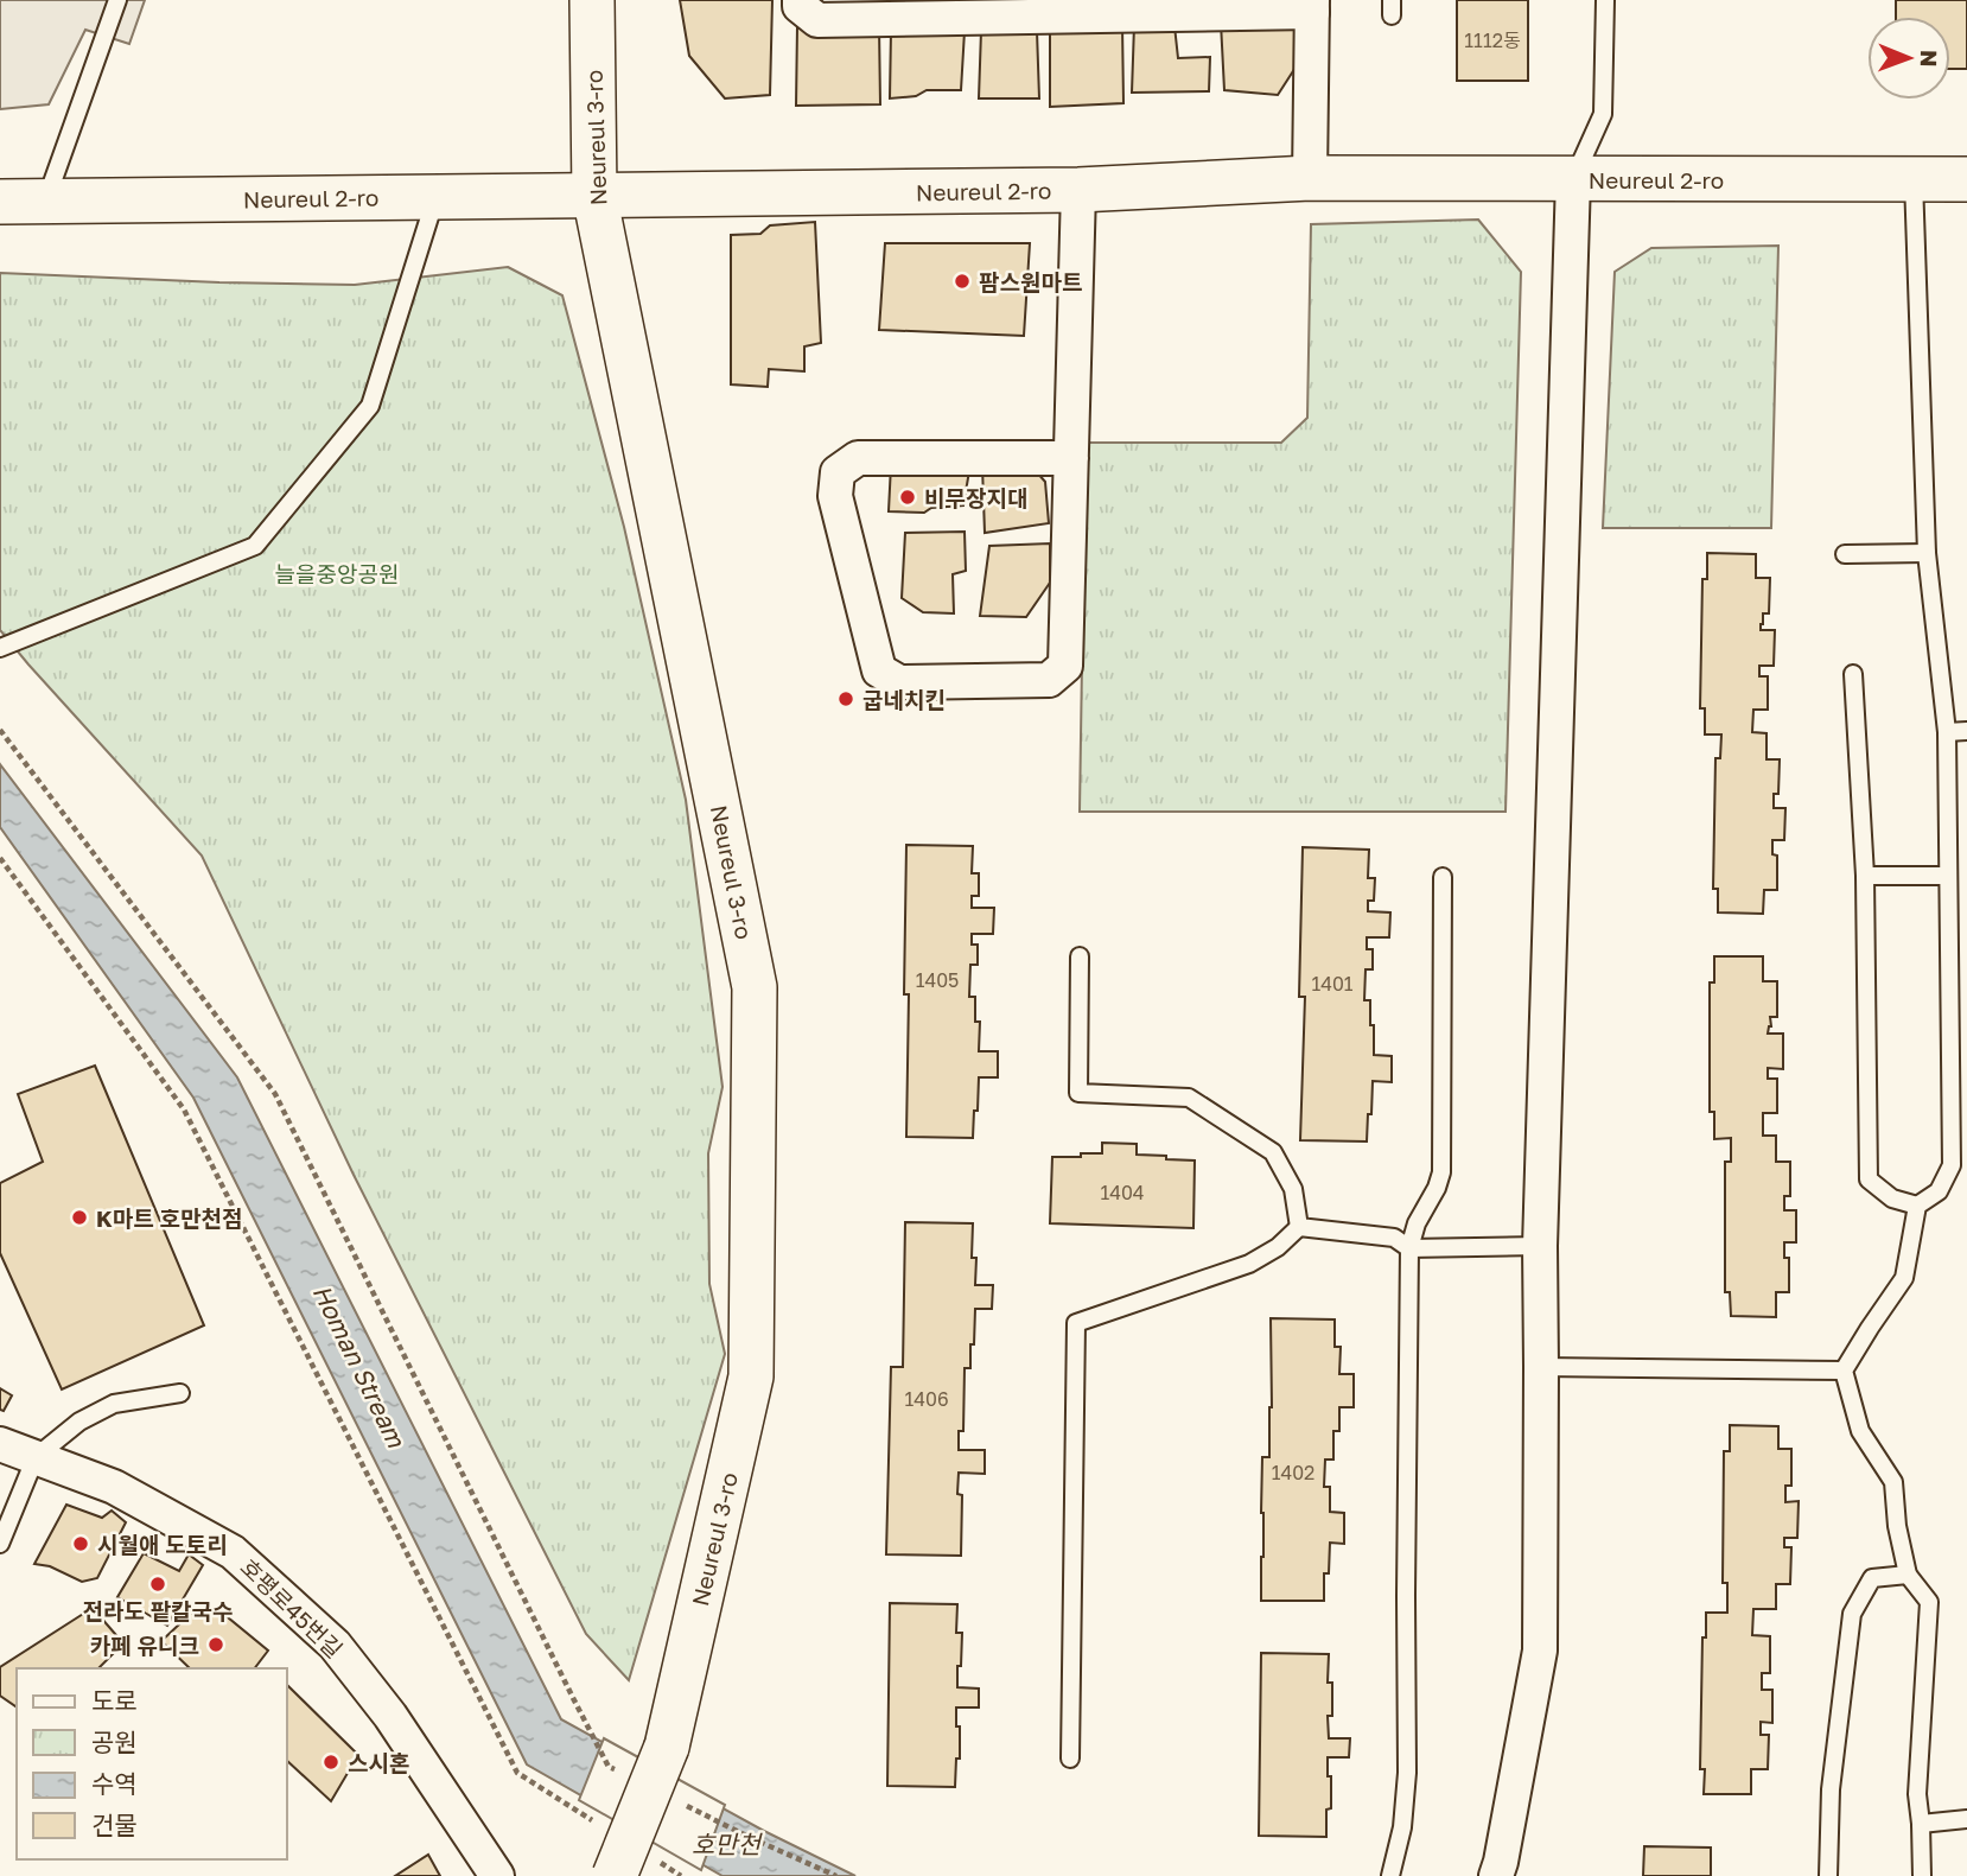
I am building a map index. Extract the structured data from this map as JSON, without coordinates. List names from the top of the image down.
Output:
{
  "streets": {
    "street": ["Neureul 3-ro", "Neureul 2-ro", "호평로45번길"]
  },
  "crossings": [
    ["Neureul 3-ro", "Neureul 2-ro"]
  ],
  "water": ["Homan Stream", "호만천"],
  "parks": ["늘을중앙공원"],
  "places": [
    "팜스원마트",
    "비무장지대",
    "굽네치킨",
    "K마트 호만천점",
    "시월애 도토리",
    "전라도 팥칼국수",
    "카페 유니크",
    "스시혼"
  ],
  "house_numbers": [
    "1112동",
    "1405",
    "1401",
    "1404",
    "1406",
    "1402"
  ],
  "legend": [
    "도로",
    "공원",
    "수역",
    "건물"
  ],
  "north": "right"
}
